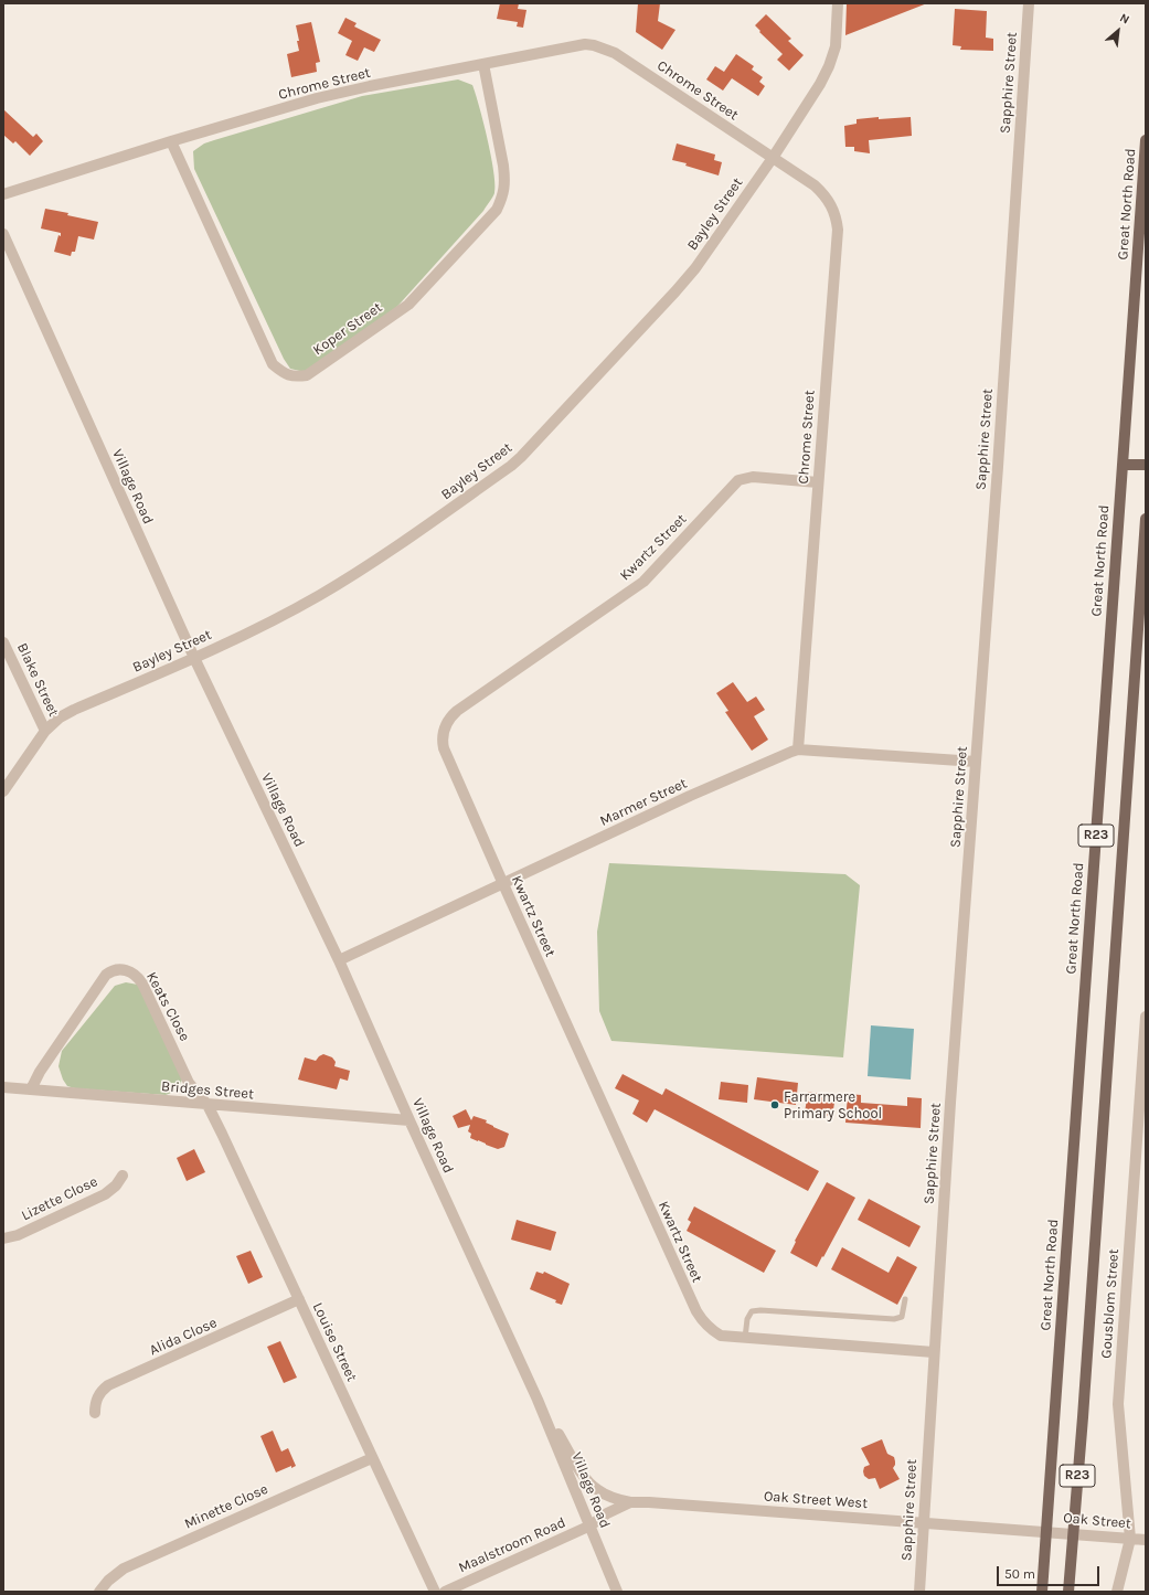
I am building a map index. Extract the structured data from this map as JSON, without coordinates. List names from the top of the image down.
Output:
{
  "streets": {
    "main road": ["Great North Road", "R23"],
    "street": [
      "Sapphire Street",
      "Chrome Street",
      "Bayley Street",
      "Koper Street",
      "Village Road",
      "Kwartz Street",
      "Blake Street",
      "Marmer Street",
      "Keats Close",
      "Bridges Street",
      "Lizette Close",
      "Gousblom Street",
      "Alida Close",
      "Louise Street",
      "Oak Street West",
      "Minette Close",
      "Oak Street",
      "Maalstroom Road"
    ]
  },
  "crossings": [
    ["Sapphire Street", "Kwartz Street"],
    ["Sapphire Street", "Marmer Street"],
    ["Sapphire Street", "Oak Street West"],
    ["Chrome Street", "Bayley Street"],
    ["Chrome Street", "Koper Street"],
    ["Chrome Street", "Kwartz Street"],
    ["Chrome Street", "Marmer Street"],
    ["Great North Road", "Oak Street West"],
    ["Great North Road", "Oak Street"],
    ["Bayley Street", "Village Road"],
    ["Bayley Street", "Blake Street"],
    ["Village Road", "Marmer Street"],
    ["Village Road", "Bridges Street"],
    ["Village Road", "Oak Street West"],
    ["Village Road", "Maalstroom Road"],
    ["Kwartz Street", "Marmer Street"],
    ["R23", "Oak Street"],
    ["Keats Close", "Bridges Street"],
    ["Keats Close", "Louise Street"],
    ["Bridges Street", "Louise Street"],
    ["Gousblom Street", "Oak Street"],
    ["Alida Close", "Louise Street"],
    ["Louise Street", "Minette Close"],
    ["Oak Street West", "Oak Street"],
    ["Oak Street West", "Maalstroom Road"]
  ],
  "places": ["Farrarmere Primary School"],
  "scale_bar": "50 m",
  "north": "top right"
}
